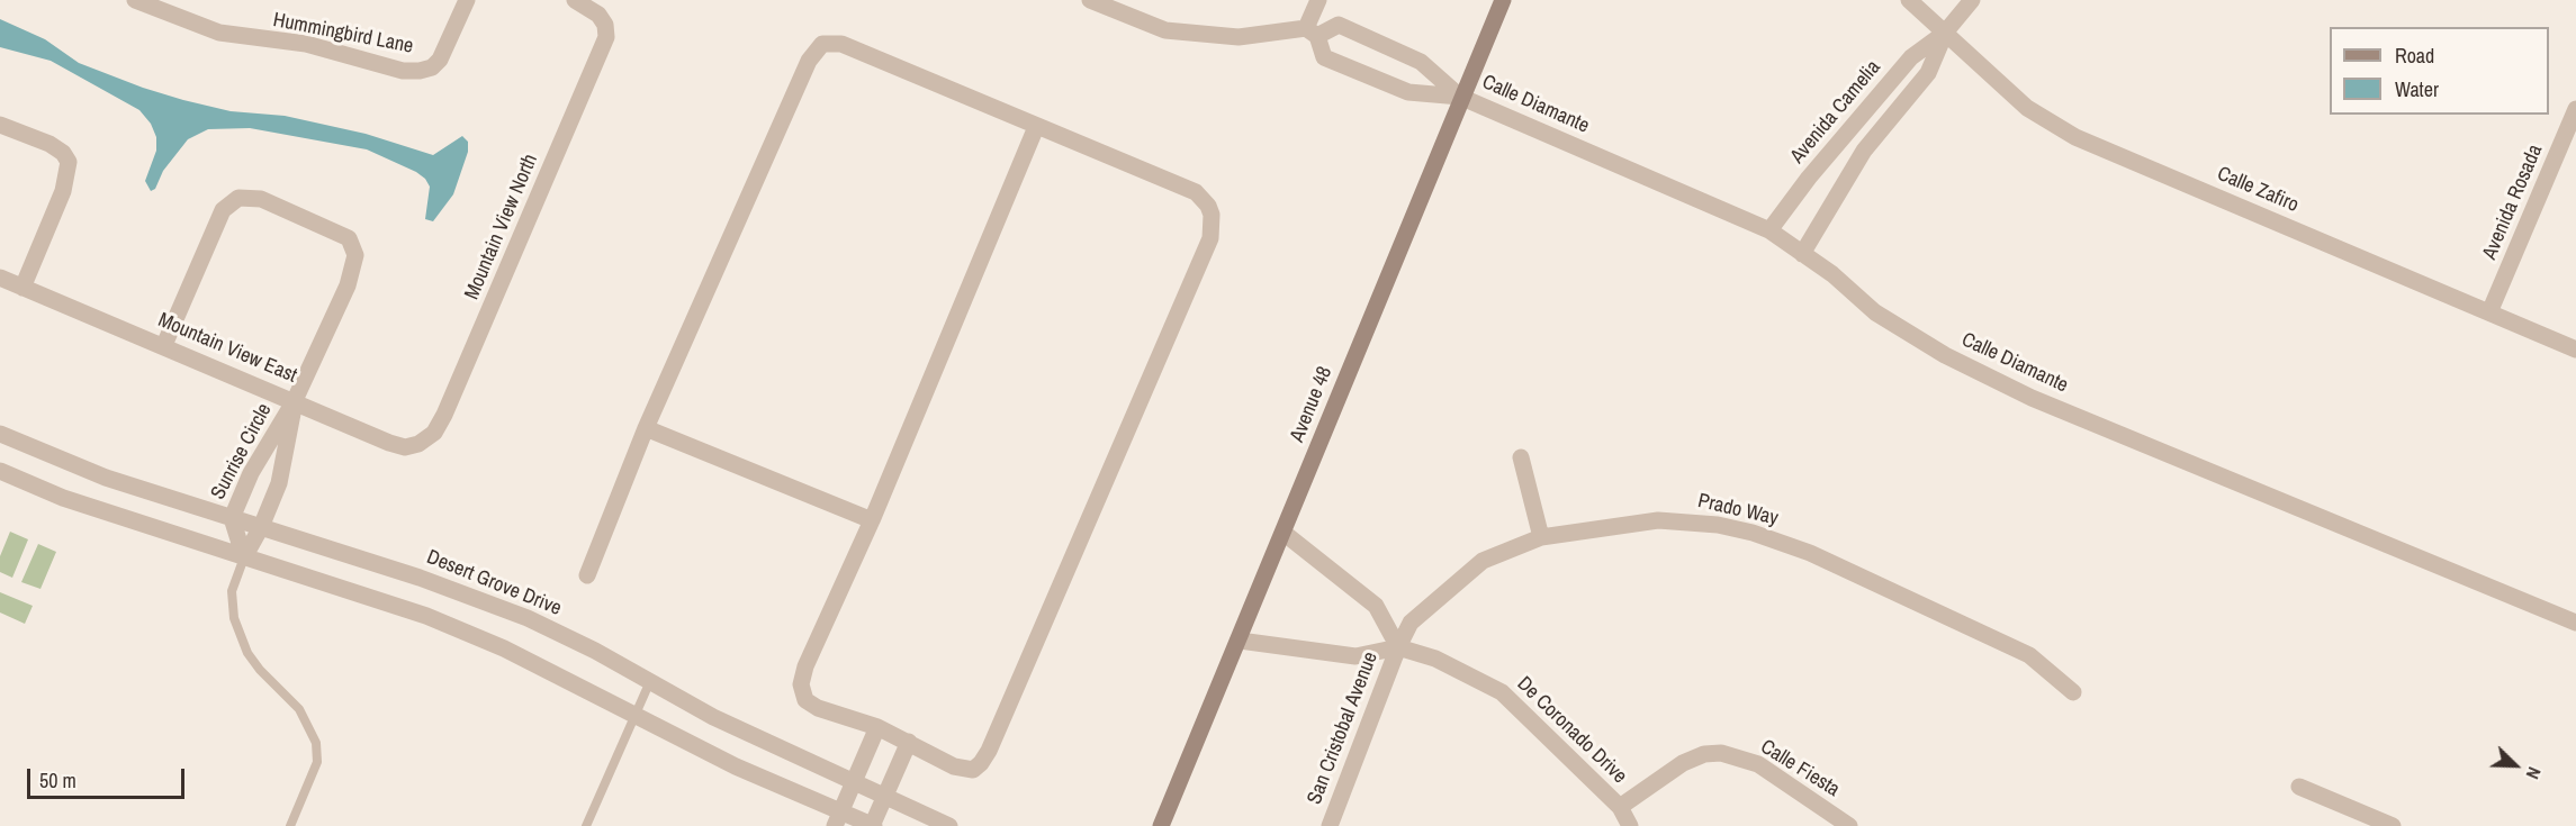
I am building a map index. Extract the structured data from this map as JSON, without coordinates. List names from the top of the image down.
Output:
{
  "streets": {
    "main road": ["Avenue 48"],
    "street": [
      "Hummingbird Lane",
      "Calle Diamante",
      "Avenida Camelia",
      "Calle Zafiro",
      "Avenida Rosada",
      "Mountain View North",
      "Mountain View East",
      "Sunrise Circle",
      "Prado Way",
      "Desert Grove Drive",
      "San Cristobal Avenue",
      "De Coronado Drive",
      "Calle Fiesta"
    ]
  },
  "crossings": [
    ["Calle Diamante", "Avenida Camelia"],
    ["Calle Diamante", "Avenue 48"],
    ["Avenida Camelia", "Calle Zafiro"],
    ["Calle Zafiro", "Avenida Rosada"],
    ["Mountain View North", "Mountain View East"],
    ["Mountain View East", "Sunrise Circle"],
    ["Avenue 48", "De Coronado Drive"],
    ["Sunrise Circle", "Desert Grove Drive"],
    ["Prado Way", "San Cristobal Avenue"],
    ["Prado Way", "De Coronado Drive"],
    ["San Cristobal Avenue", "De Coronado Drive"],
    ["De Coronado Drive", "Calle Fiesta"]
  ],
  "legend": ["Road", "Water"],
  "scale_bar": "50 m",
  "north": "bottom right"
}
